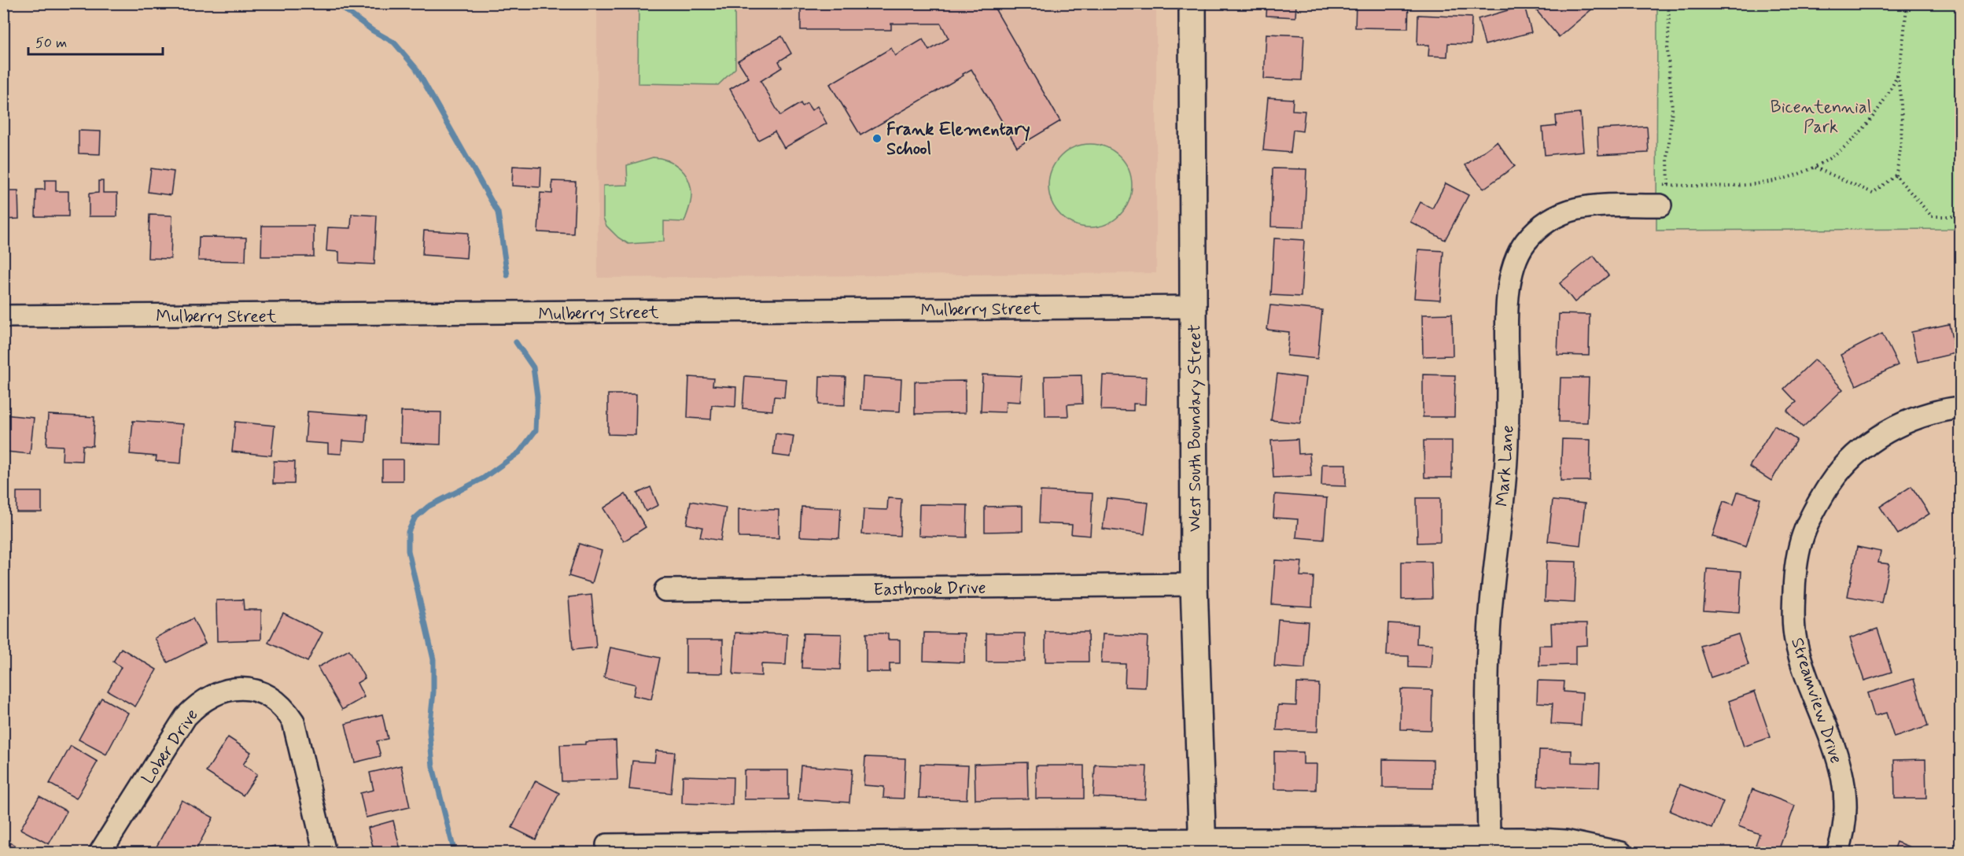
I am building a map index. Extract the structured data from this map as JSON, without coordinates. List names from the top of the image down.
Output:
{
  "streets": {
    "street": [
      "Mulberry Street",
      "West South Boundary Street",
      "Mark Lane",
      "Eastbrook Drive",
      "Streamview Drive",
      "Lober Drive"
    ]
  },
  "crossings": [
    ["Mulberry Street", "West South Boundary Street"],
    ["West South Boundary Street", "Eastbrook Drive"]
  ],
  "parks": ["Bicentennial Park"],
  "places": ["Frank Elementary School"],
  "scale_bar": "50 m"
}
